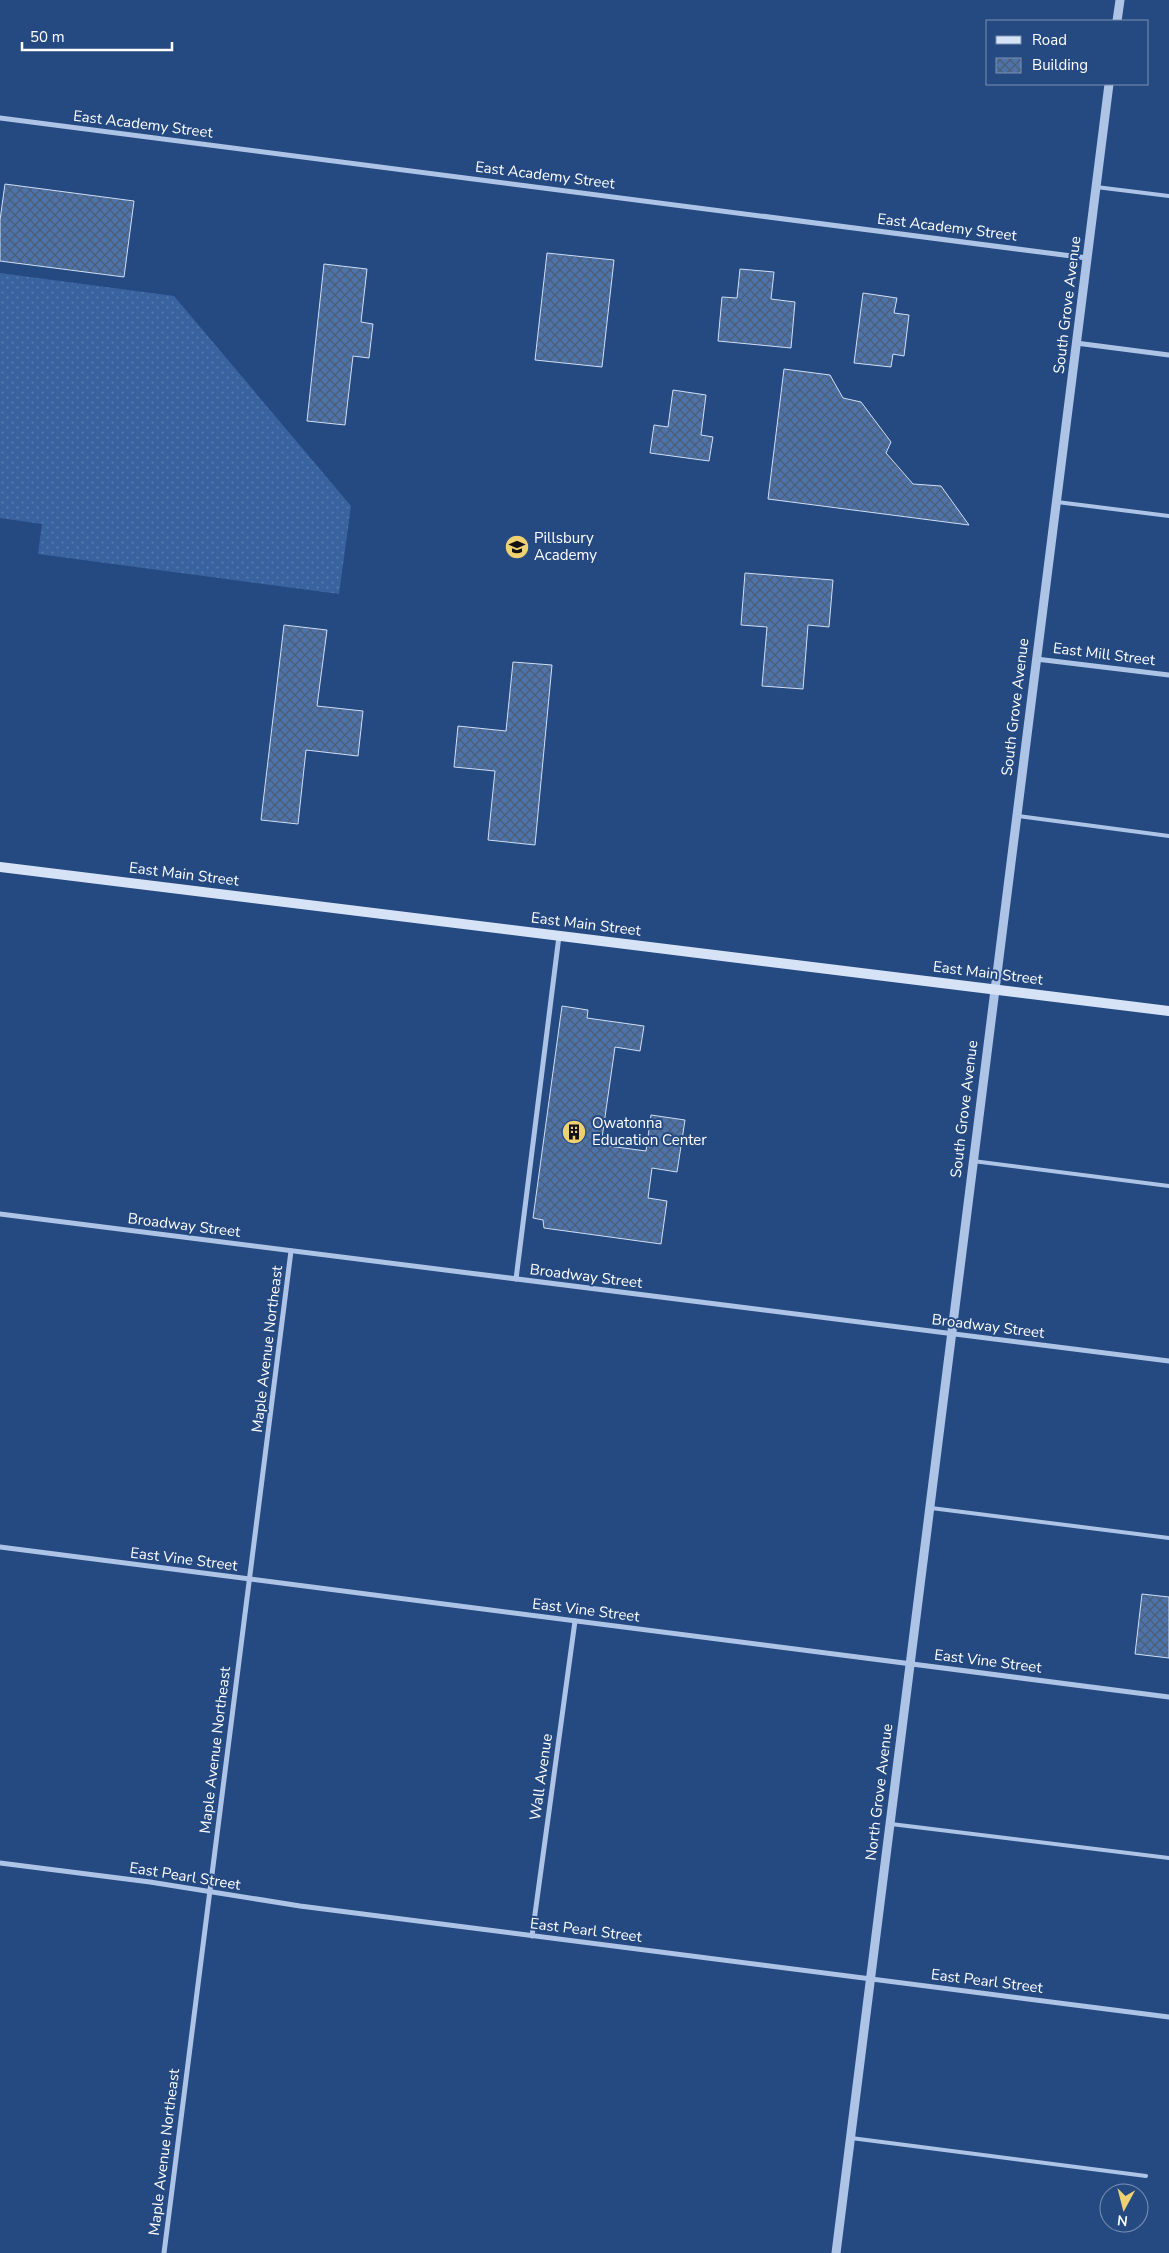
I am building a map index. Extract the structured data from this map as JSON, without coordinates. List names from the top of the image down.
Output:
{
  "streets": {
    "main road": ["East Main Street"],
    "street": [
      "East Academy Street",
      "South Grove Avenue",
      "East Mill Street",
      "Broadway Street",
      "Maple Avenue Northeast",
      "East Vine Street",
      "Wall Avenue",
      "North Grove Avenue",
      "East Pearl Street"
    ]
  },
  "crossings": [
    ["East Academy Street", "South Grove Avenue"],
    ["South Grove Avenue", "East Mill Street"],
    ["South Grove Avenue", "East Main Street"],
    ["South Grove Avenue", "Broadway Street"],
    ["South Grove Avenue", "North Grove Avenue"],
    ["Broadway Street", "Maple Avenue Northeast"],
    ["Broadway Street", "North Grove Avenue"],
    ["Maple Avenue Northeast", "East Vine Street"],
    ["Maple Avenue Northeast", "East Pearl Street"],
    ["East Vine Street", "Wall Avenue"],
    ["East Vine Street", "North Grove Avenue"],
    ["Wall Avenue", "East Pearl Street"],
    ["North Grove Avenue", "East Pearl Street"]
  ],
  "places": {
    "school or university": ["Pillsbury Academy"],
    "building": ["Owatonna Education Center"]
  },
  "legend": ["Road", "Building"],
  "scale_bar": "50 m",
  "north": "bottom"
}
